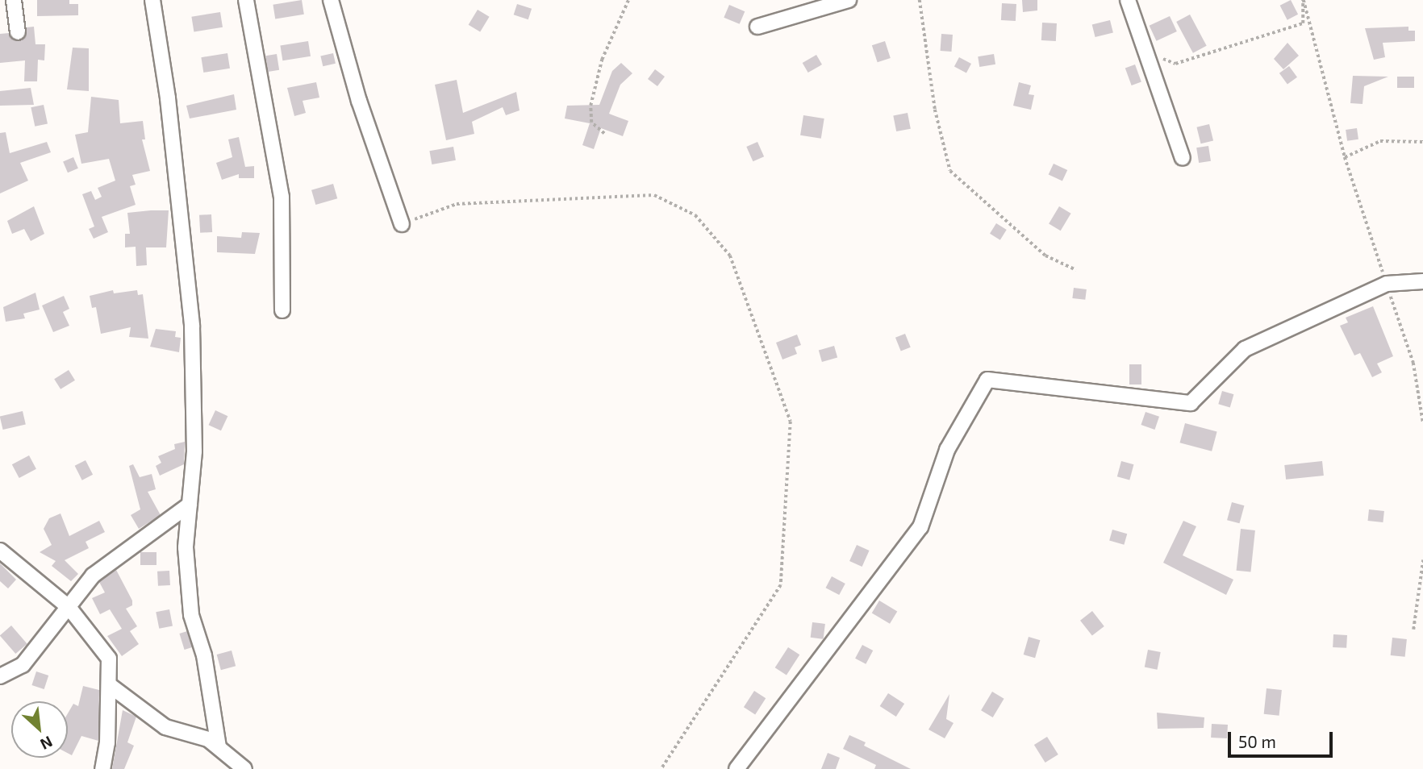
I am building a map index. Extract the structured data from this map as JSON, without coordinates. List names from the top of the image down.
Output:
{
  "scale_bar": "50 m",
  "north": "bottom right"
}
